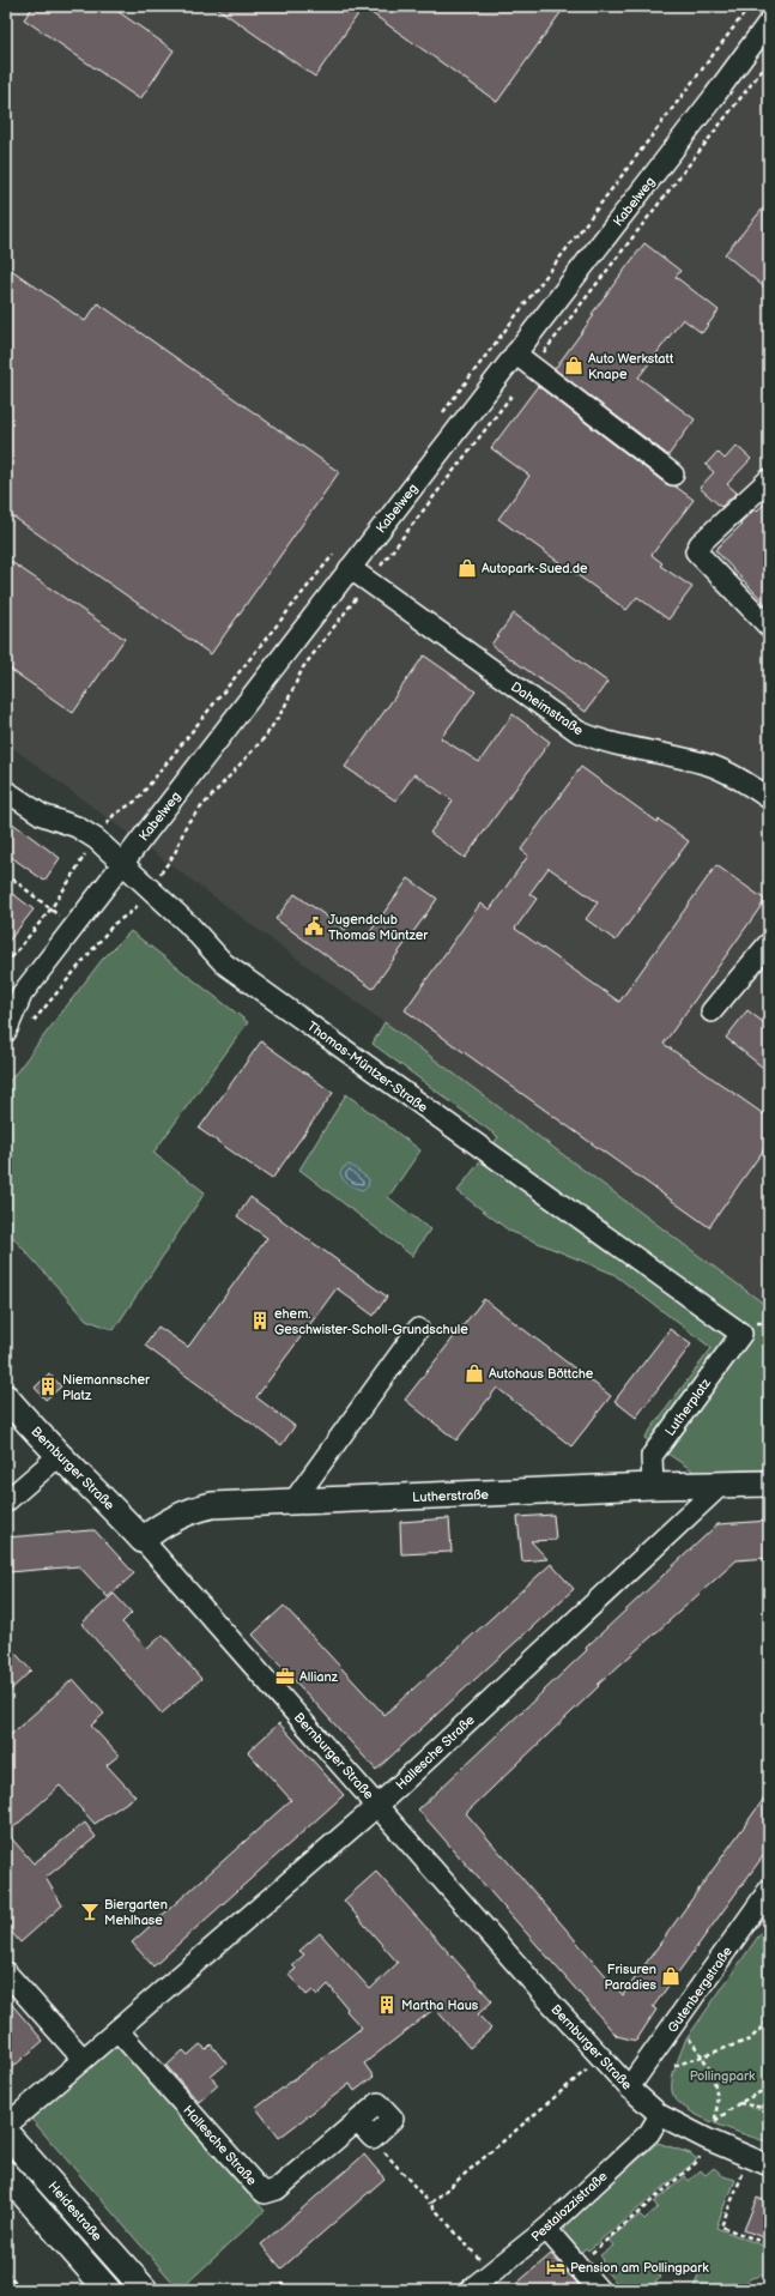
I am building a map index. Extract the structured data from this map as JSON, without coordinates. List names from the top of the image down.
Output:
{
  "streets": {
    "main road": ["Bernburger Straße", "Lutherstraße", "Heidestraße"],
    "street": [
      "Kabelweg",
      "Daheimstraße",
      "Thomas-Müntzer-Straße",
      "Lutherplatz",
      "Hallesche Straße",
      "Gutenbergstraße",
      "Pestalozzistraße"
    ]
  },
  "crossings": [
    ["Kabelweg", "Daheimstraße"],
    ["Kabelweg", "Thomas-Müntzer-Straße"],
    ["Thomas-Müntzer-Straße", "Lutherplatz"],
    ["Lutherplatz", "Lutherstraße"],
    ["Bernburger Straße", "Lutherstraße"],
    ["Bernburger Straße", "Hallesche Straße"],
    ["Bernburger Straße", "Gutenbergstraße"],
    ["Bernburger Straße", "Pestalozzistraße"],
    ["Lutherstraße", "Hallesche Straße"]
  ],
  "parks": ["Pollingpark"],
  "places": {
    "shop": [
      "Auto Werkstatt Knape",
      "Autopark-Sued.de",
      "Autohaus Böttche",
      "Frisuren Paradies"
    ],
    "public building": ["Jugendclub Thomas Müntzer"],
    "building": ["ehem. Geschwister-Scholl-Grundschule", "Niemannscher Platz", "Martha Haus"],
    "office": ["Allianz"],
    "bar": ["Biergarten Mehlhase"],
    "hotel": ["Pension am Pollingpark"]
  }
}
